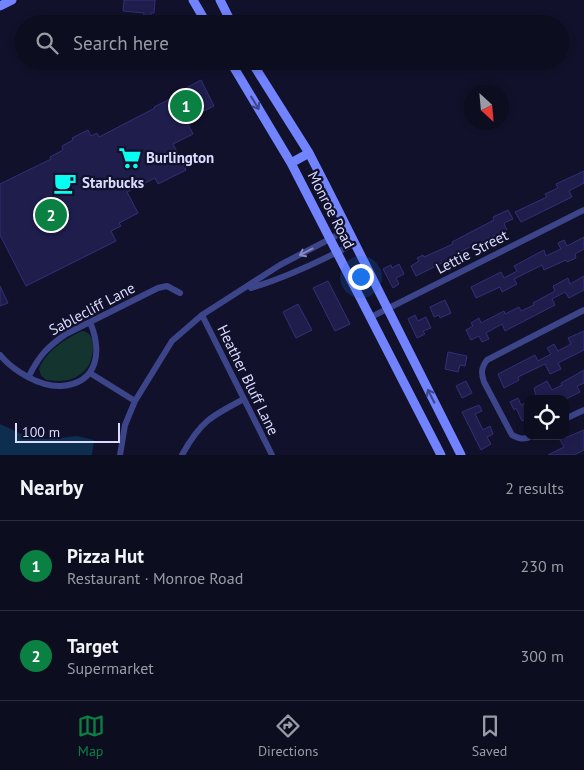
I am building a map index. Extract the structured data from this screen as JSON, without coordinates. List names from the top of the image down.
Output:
{
  "streets": {
    "main road": ["Monroe Road"],
    "street": ["Lettie Street", "Sablecliff Lane", "Heather Bluff Lane"]
  },
  "crossings": [
    ["Monroe Road", "Lettie Street"]
  ],
  "places": {
    "supermarket": ["Burlington"],
    "cafe": ["Starbucks"]
  },
  "scale_bar": "100 m",
  "north": "bottom right",
  "page": {
    "search": "Search here",
    "pins": ["1", "2"],
    "scale": "100 m",
    "heading": ["Nearby", "2 results"],
    "list": [
      {
        "mark": "1",
        "name": "Pizza Hut",
        "note": "Restaurant · Monroe Road",
        "value": "230 m"
      },
      {
        "mark": "2",
        "name": "Target",
        "note": "Supermarket",
        "value": "300 m"
      }
    ],
    "nav": ["Map", "Directions", "Saved"]
  }
}
